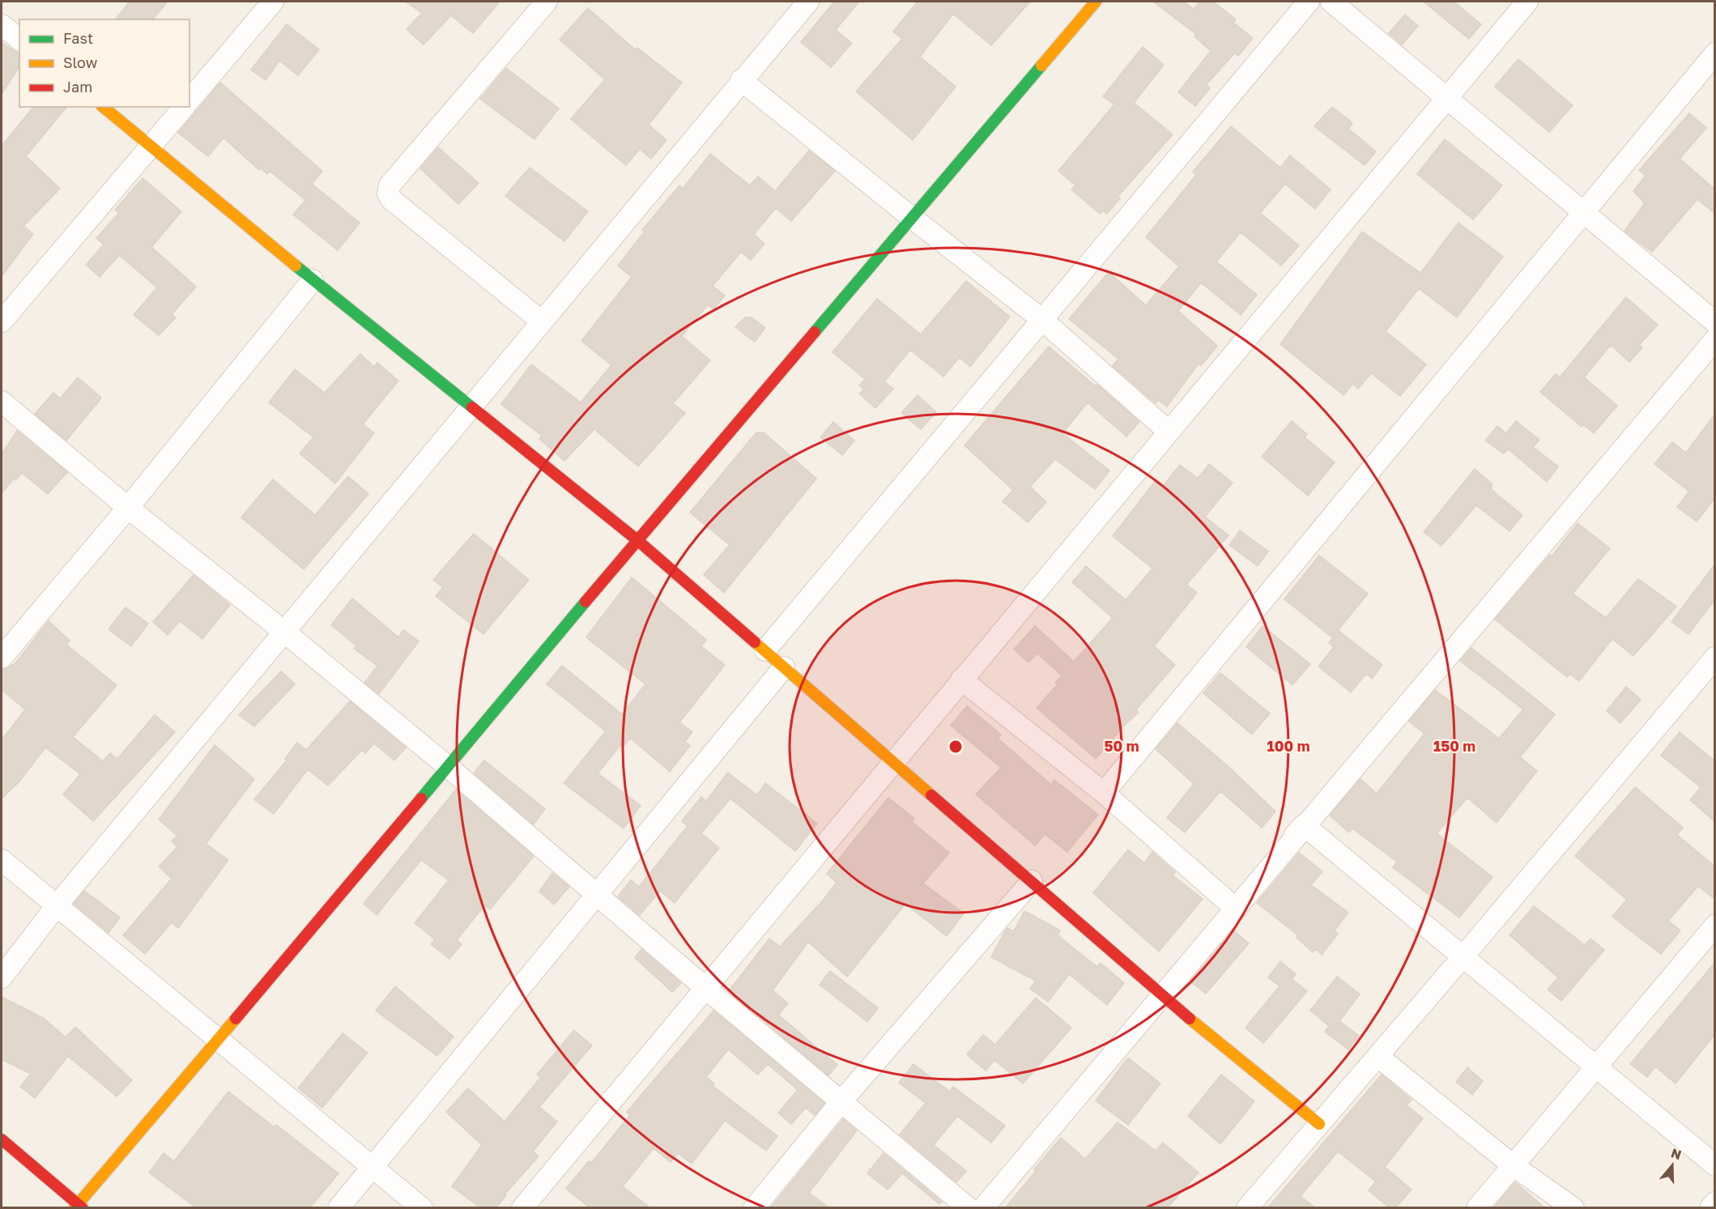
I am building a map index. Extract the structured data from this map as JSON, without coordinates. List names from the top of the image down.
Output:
{
  "legend": ["Fast", "Slow", "Jam"],
  "north": "top",
  "rings": ["50 m", "100 m", "150 m"]
}
